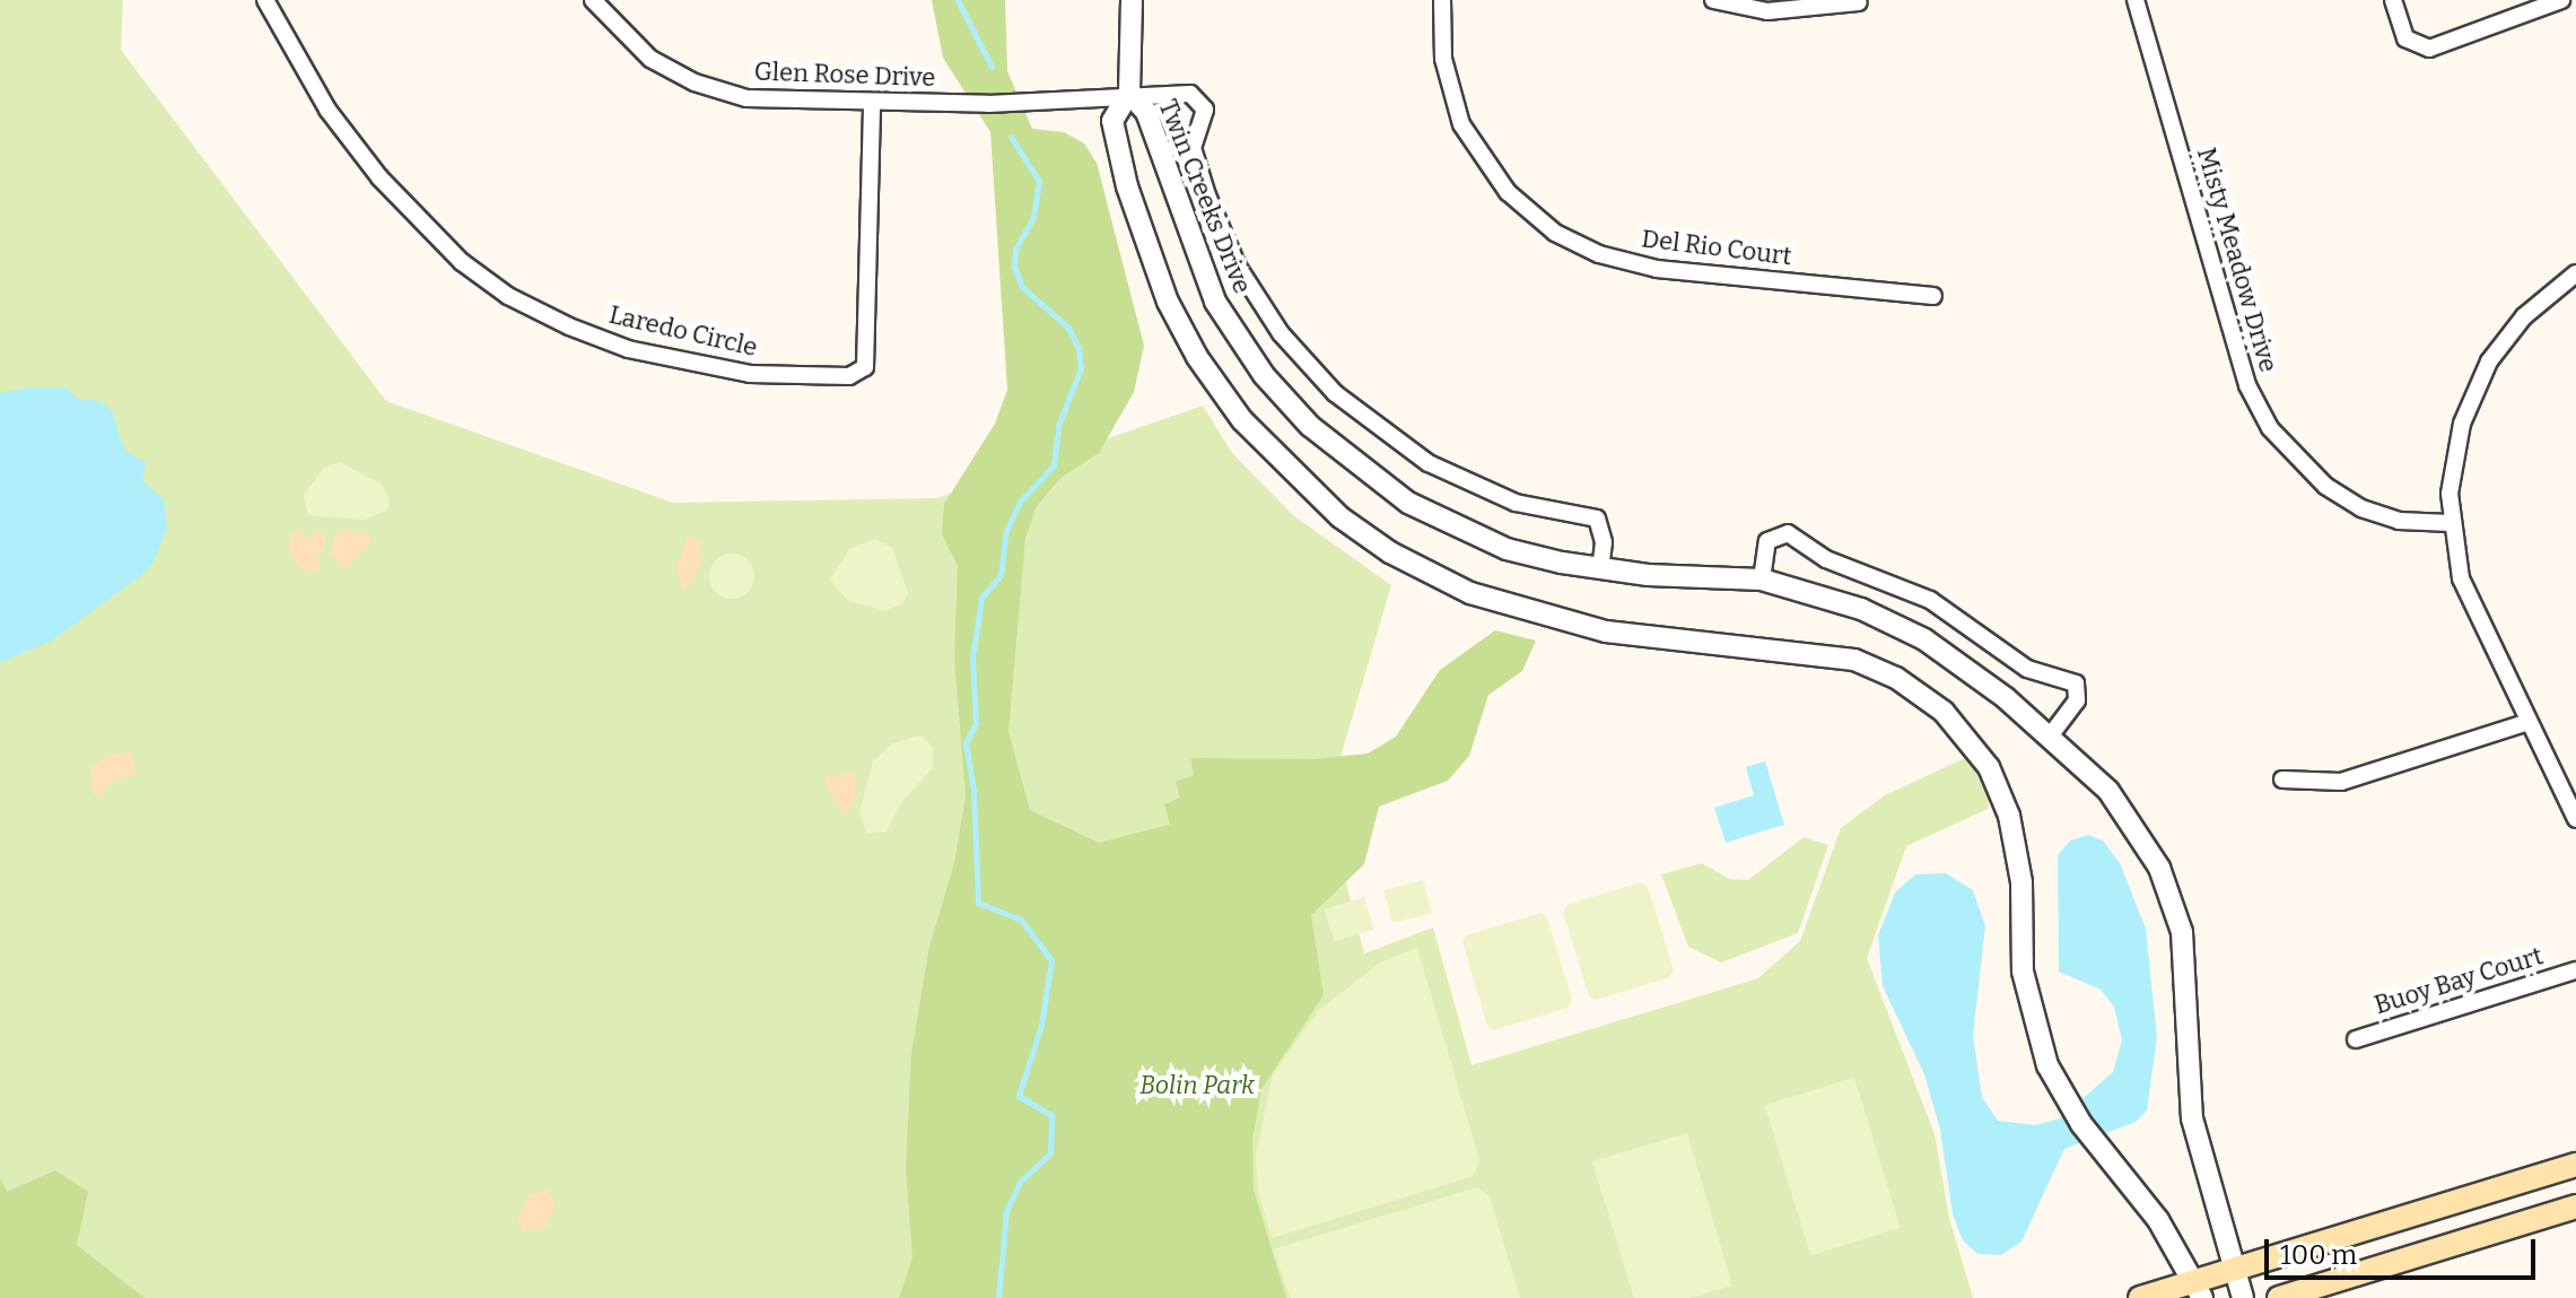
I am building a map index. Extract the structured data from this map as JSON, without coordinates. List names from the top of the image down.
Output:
{
  "streets": {
    "street": [
      "Glen Rose Drive",
      "Twin Creeks Drive",
      "Del Rio Court",
      "Misty Meadow Drive",
      "Laredo Circle",
      "Buoy Bay Court"
    ]
  },
  "crossings": [
    ["Glen Rose Drive", "Twin Creeks Drive"],
    ["Glen Rose Drive", "Laredo Circle"]
  ],
  "parks": ["Bolin Park"],
  "scale_bar": "100 m"
}
